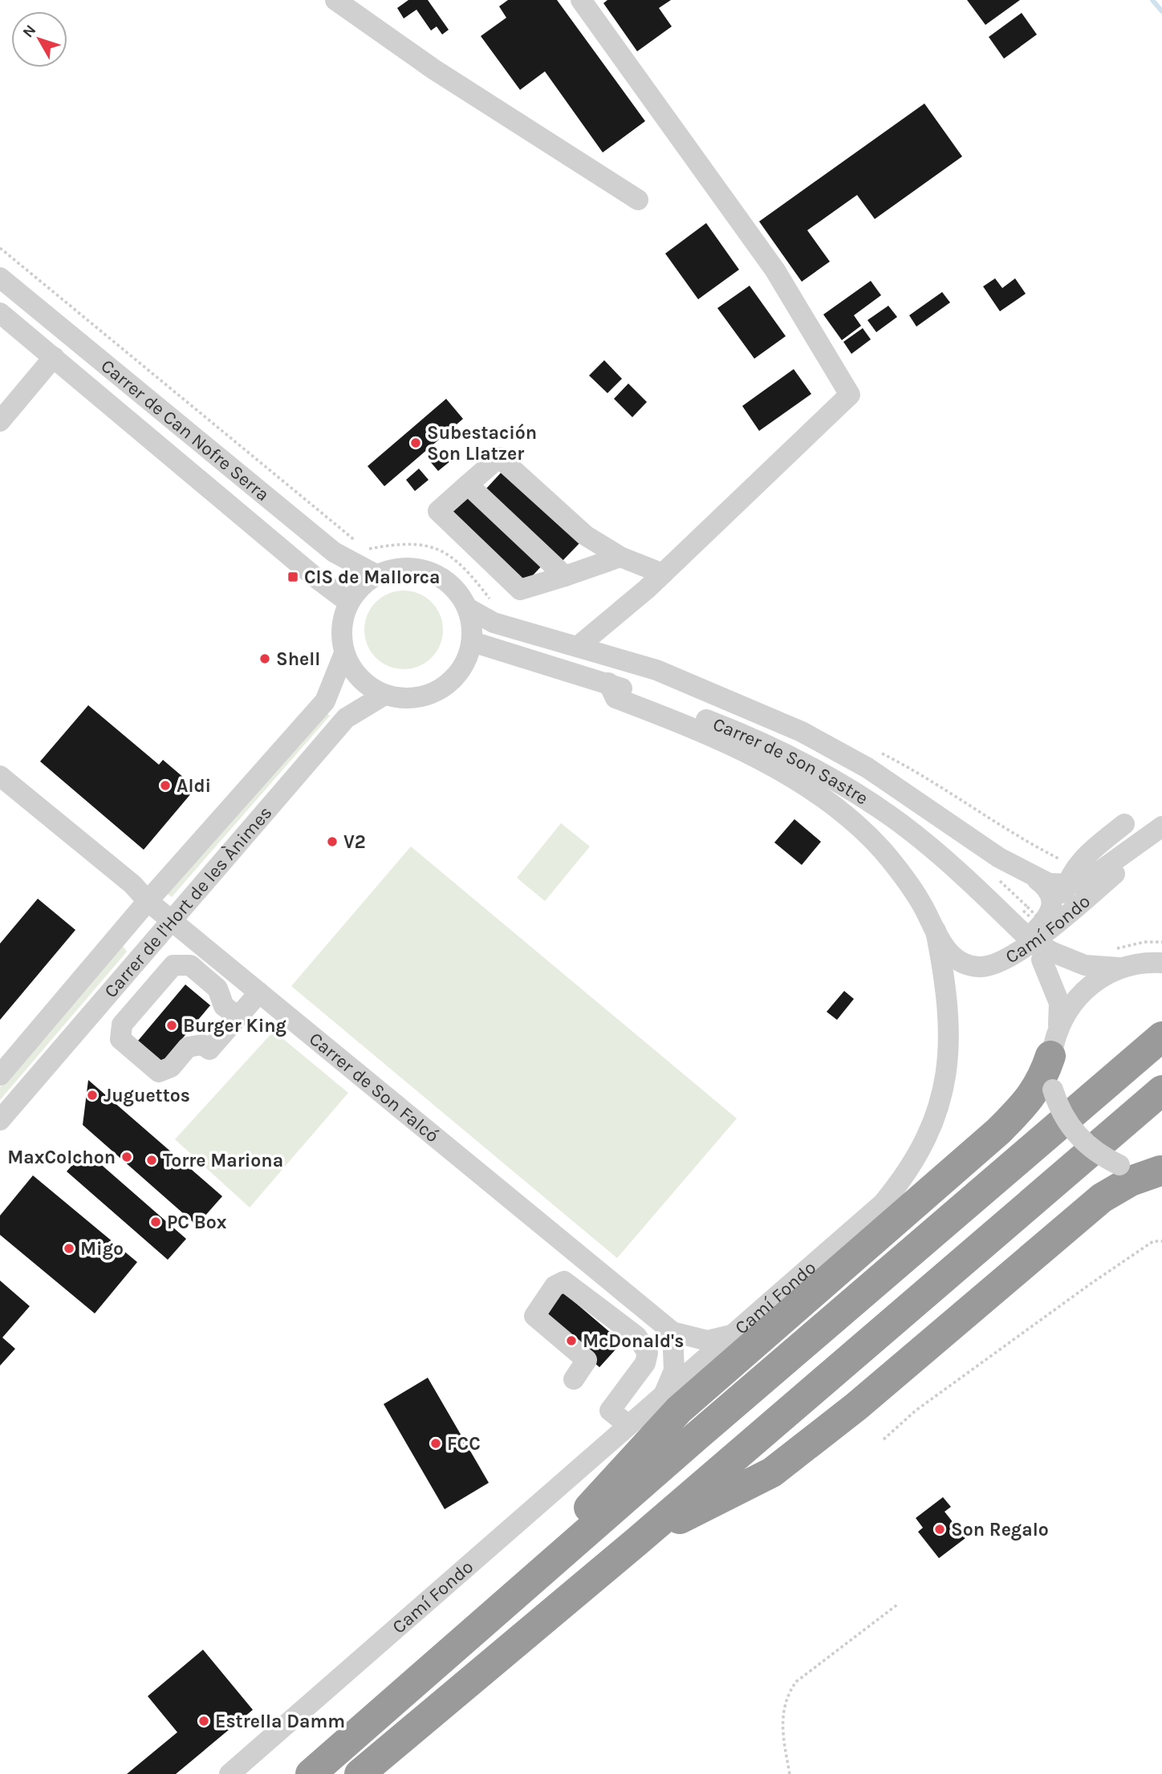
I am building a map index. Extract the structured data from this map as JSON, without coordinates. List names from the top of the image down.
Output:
{
  "streets": {
    "street": [
      "Carrer de Can Nofre Serra",
      "Carrer de Son Sastre",
      "Carrer de l'Hort de les Ànimes",
      "Camí Fondo",
      "Carrer de Son Falcó"
    ]
  },
  "crossings": [
    ["Carrer de Can Nofre Serra", "Carrer de Son Sastre"],
    ["Carrer de Can Nofre Serra", "Carrer de l'Hort de les Ànimes"],
    ["Carrer de Son Sastre", "Carrer de l'Hort de les Ànimes"],
    ["Carrer de Son Sastre", "Camí Fondo"],
    ["Carrer de l'Hort de les Ànimes", "Carrer de Son Falcó"]
  ],
  "places": {
    "other": [
      "Subestación Son Llatzer",
      "Shell",
      "Aldi",
      "V2",
      "Burger King",
      "Juguettos",
      "MaxColchon",
      "Torre Mariona",
      "PC Box",
      "Migo",
      "McDonald's",
      "FCC",
      "Son Regalo",
      "Estrella Damm"
    ],
    "transit": ["CIS de Mallorca"]
  },
  "north": "top left"
}
